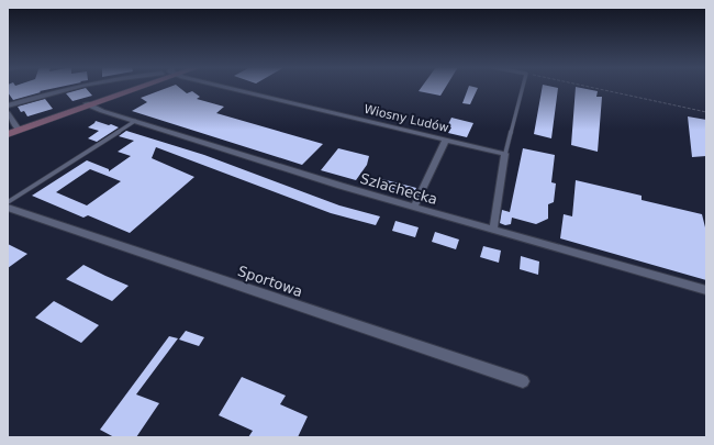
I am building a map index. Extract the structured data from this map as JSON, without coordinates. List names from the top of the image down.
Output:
{
  "streets": {
    "street": ["Wiosny Ludów", "Szlachecka", "Sportowa"]
  }
}
